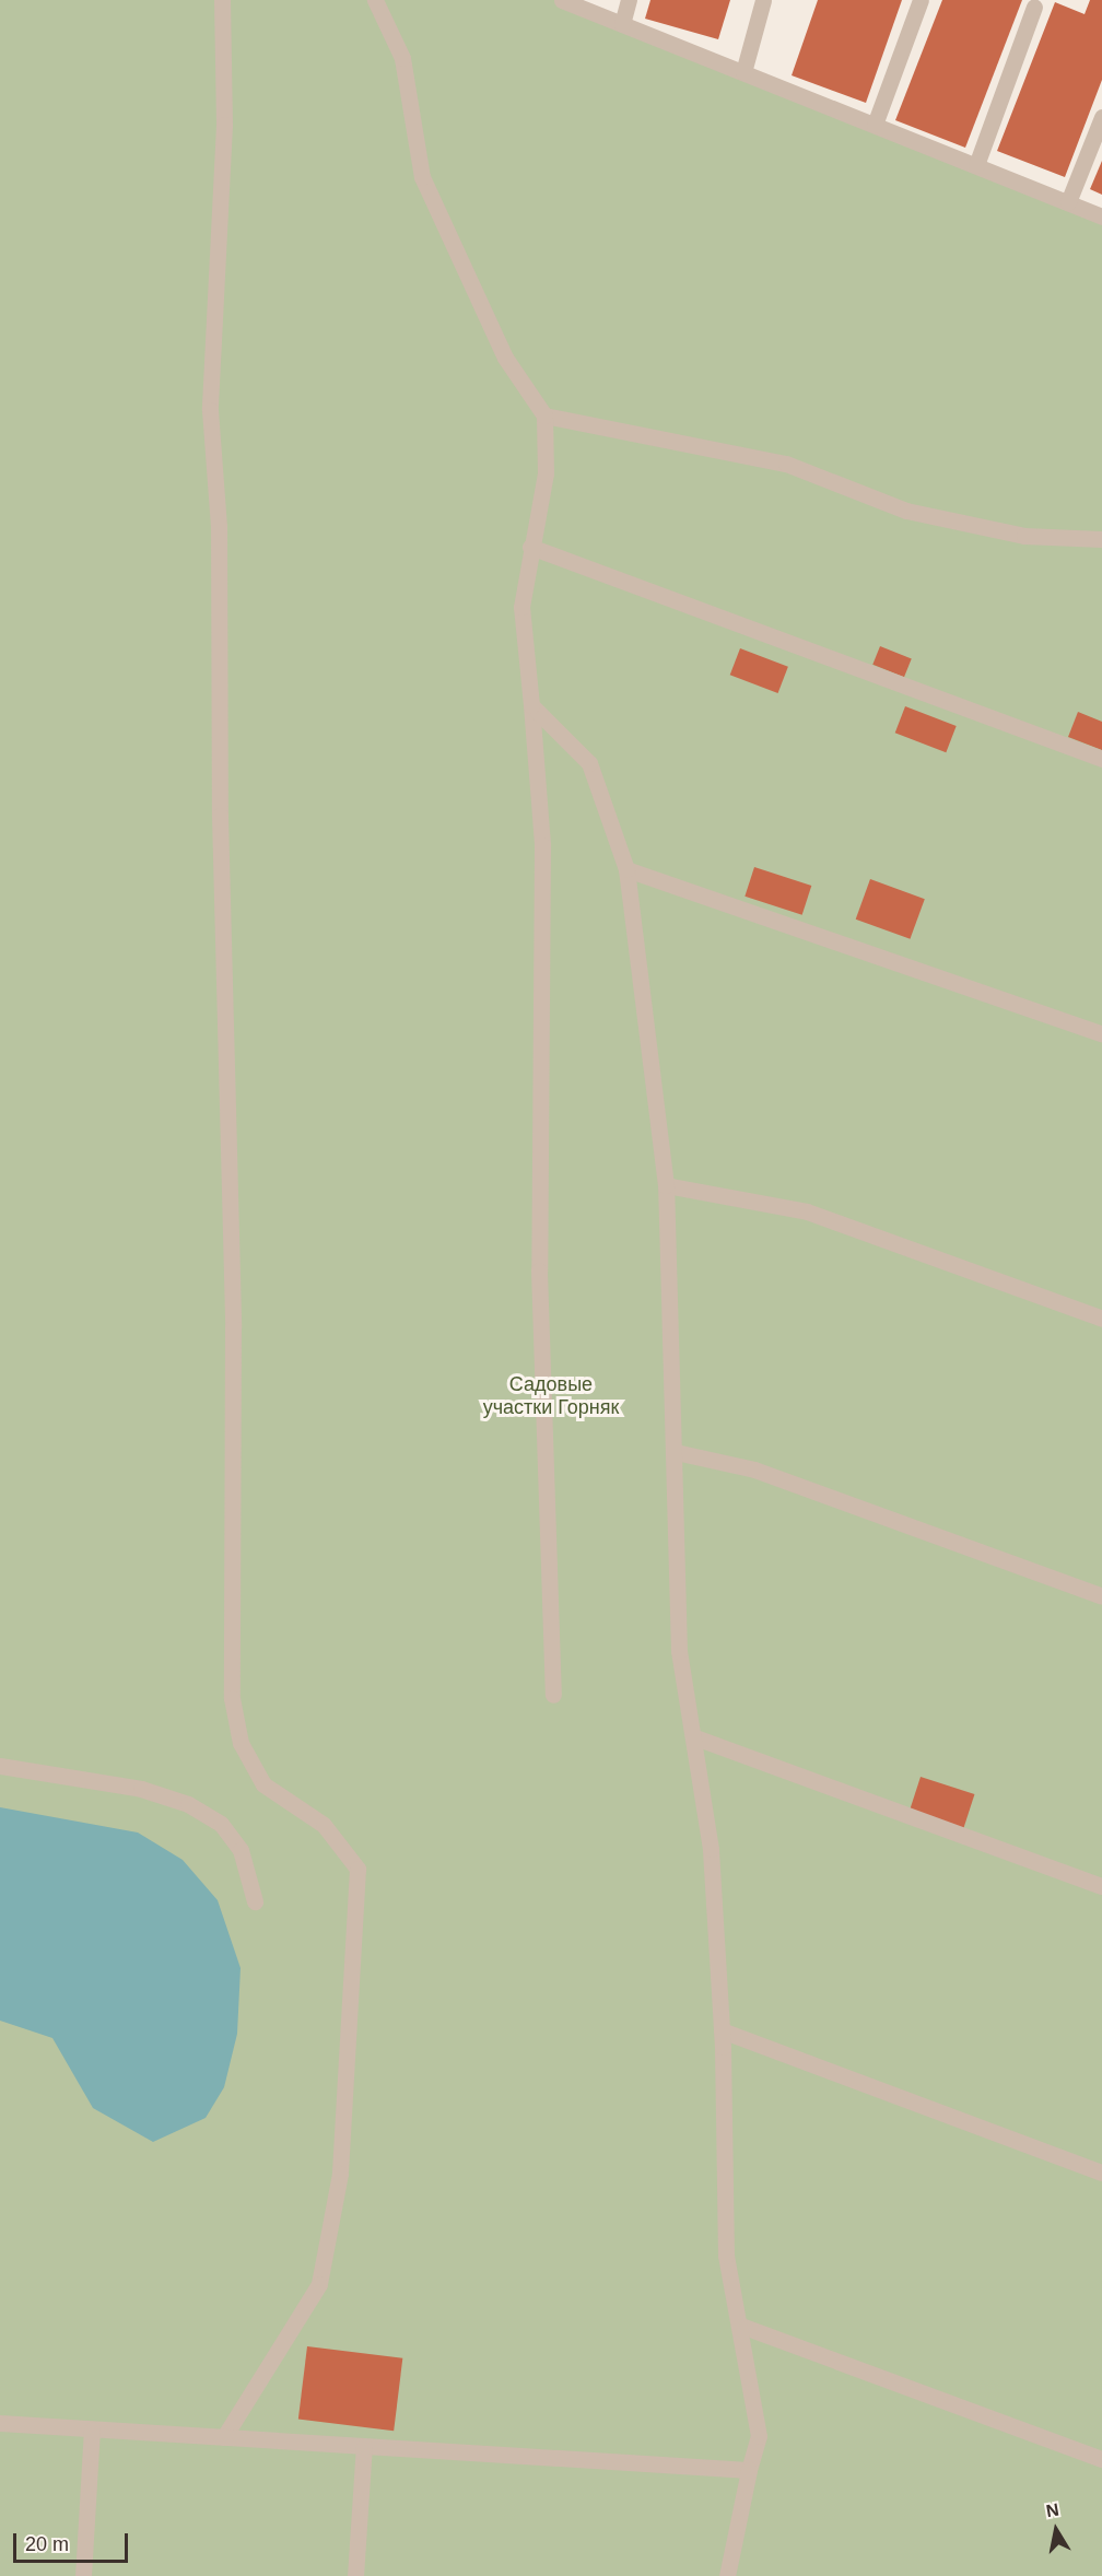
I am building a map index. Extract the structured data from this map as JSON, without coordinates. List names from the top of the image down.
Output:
{
  "parks": ["Садовые участки Горняк"],
  "scale_bar": "20 m",
  "north": "top"
}
